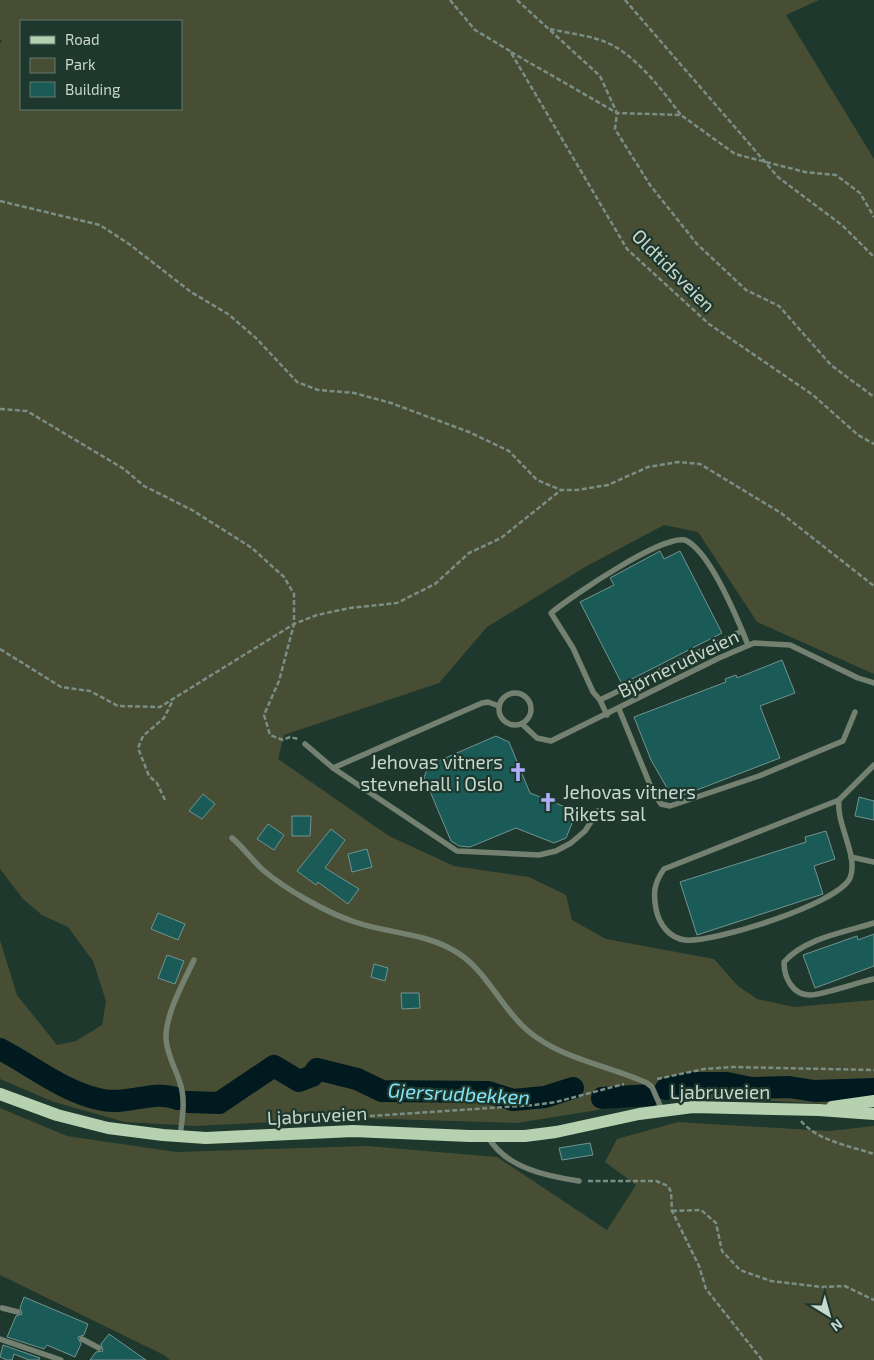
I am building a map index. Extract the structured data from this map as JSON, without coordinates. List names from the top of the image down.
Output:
{
  "streets": {
    "main road": ["Ljabruveien"],
    "lane": ["Bjørnerudveien"],
    "path": ["Oldtidsveien"]
  },
  "water": ["Gjersrudbekken"],
  "places": {
    "church": ["Jehovas vitners stevnehall i Oslo", "Jehovas vitners Rikets sal"]
  },
  "legend": ["Road", "Park", "Building"],
  "north": "bottom right"
}
